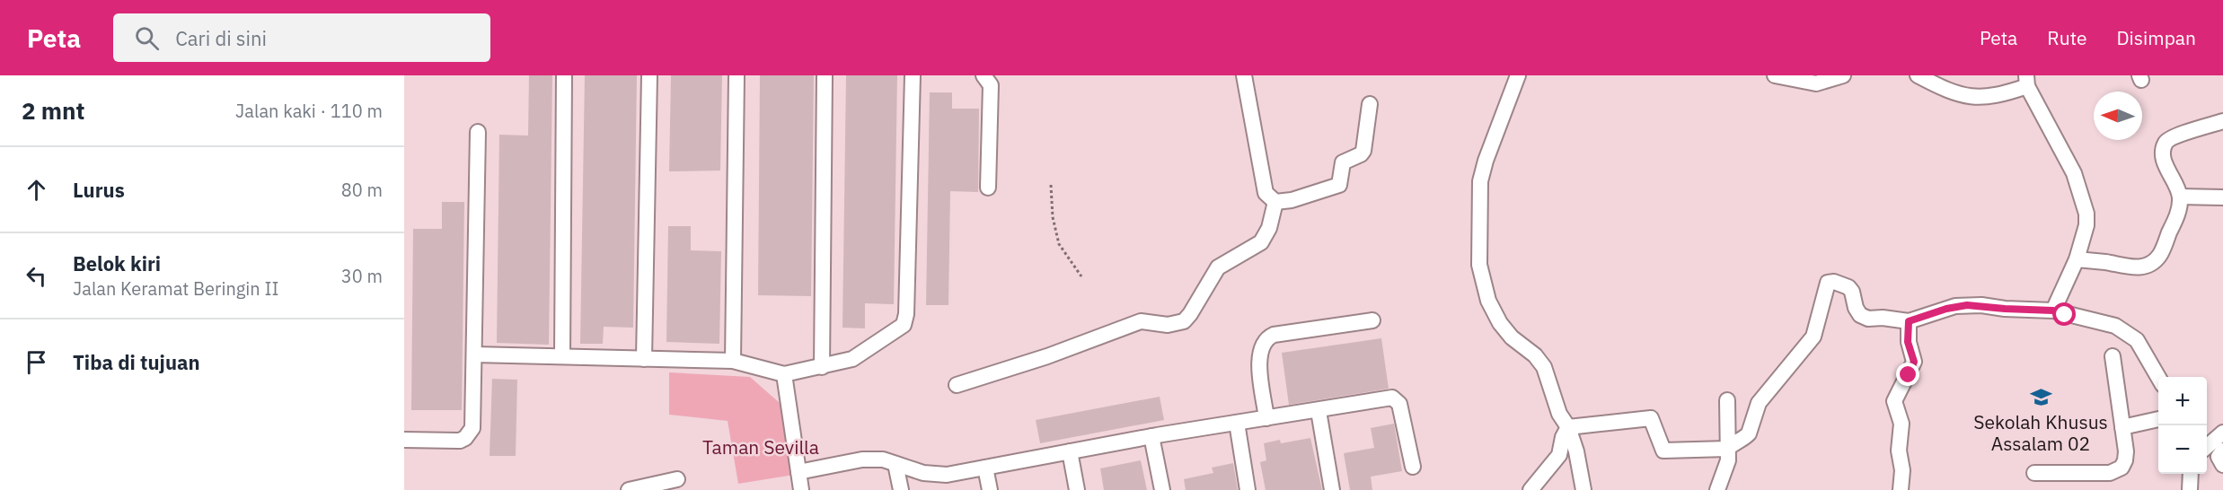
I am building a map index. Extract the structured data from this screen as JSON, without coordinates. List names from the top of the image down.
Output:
{
  "parks": ["Taman Sevilla"],
  "places": {
    "school or university": ["Sekolah Khusus Assalam 02"]
  },
  "north": "left",
  "page": {
    "header": "Peta",
    "search": "Cari di sini",
    "nav": ["Peta", "Rute", "Disimpan"],
    "heading": ["2 mnt", "Jalan kaki · 110 m"],
    "list": [
      ["Lurus", "80 m"],
      ["Belok kiri", "Jalan Keramat Beringin II", "30 m"],
      "Tiba di tujuan"
    ],
    "map_buttons": ["+", "−"]
  }
}
